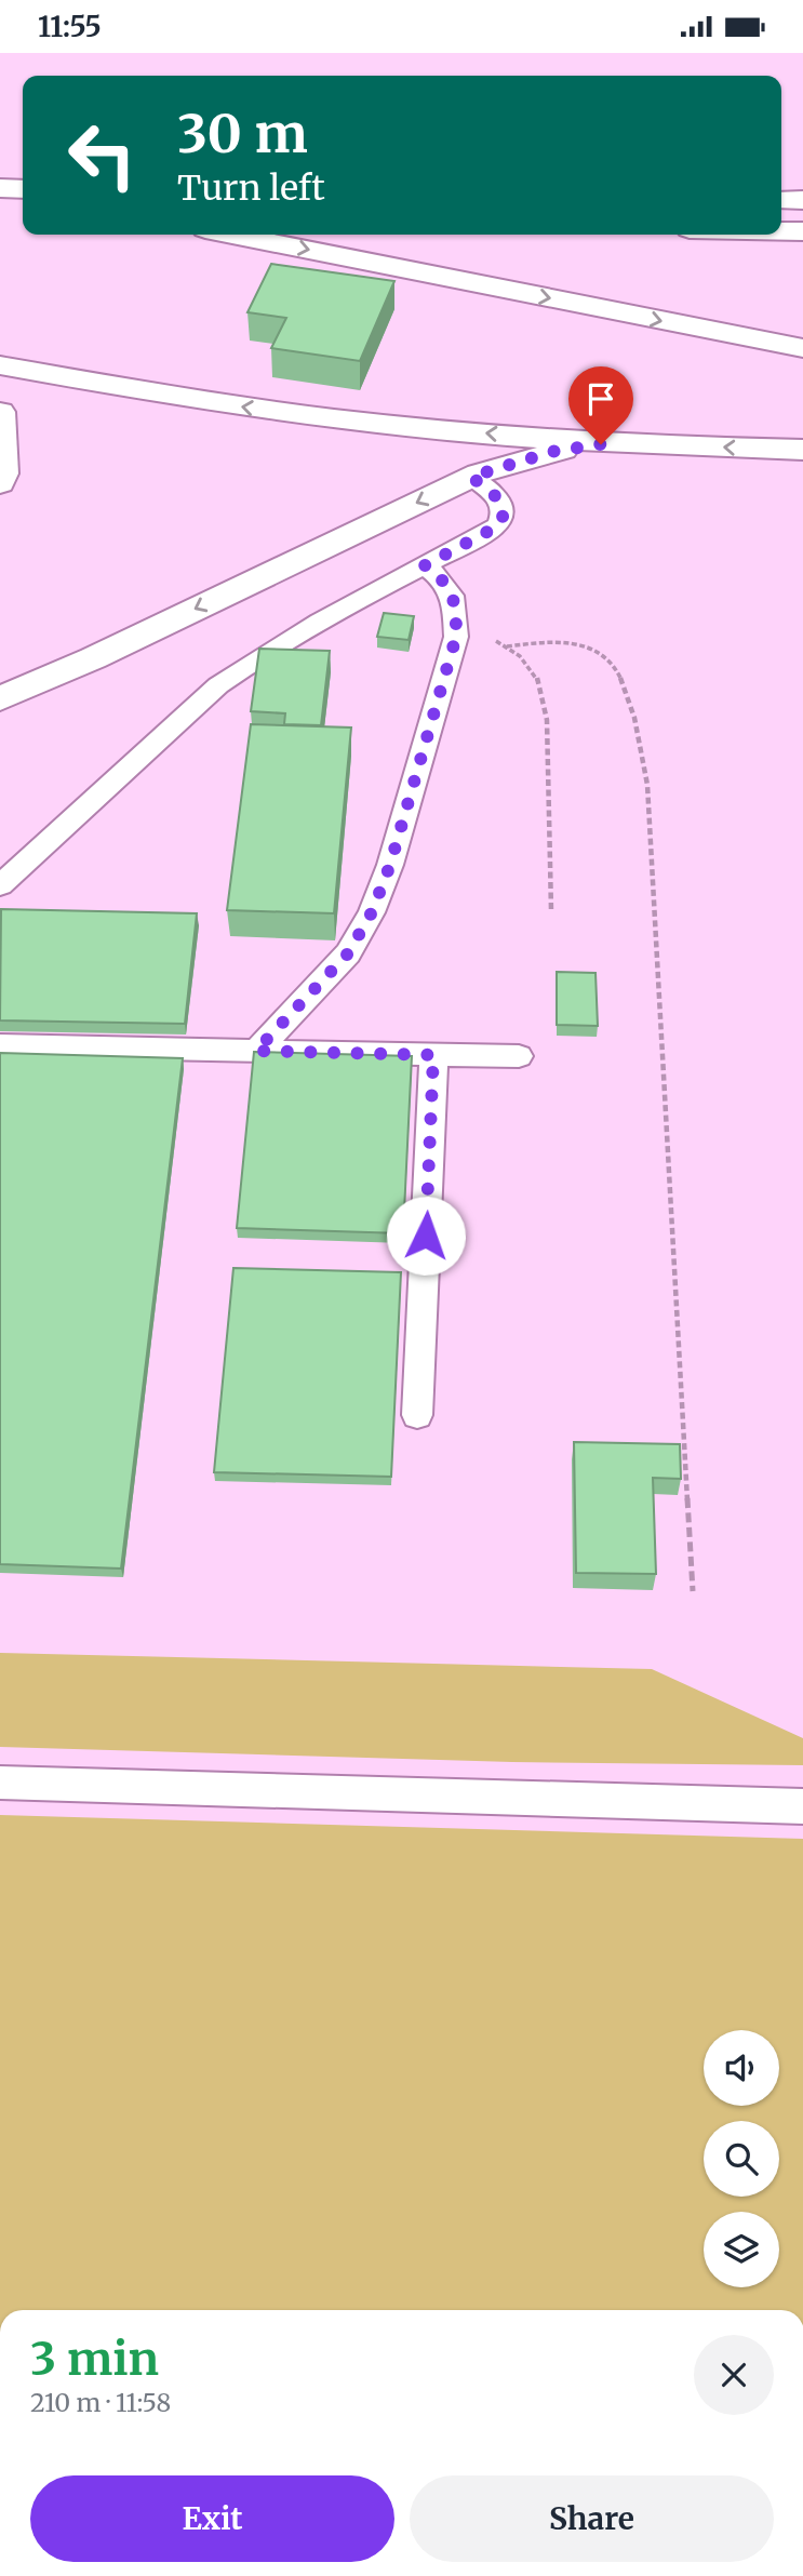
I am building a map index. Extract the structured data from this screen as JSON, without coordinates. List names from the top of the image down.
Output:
{
  "page": {
    "status": "11:55",
    "turn": ["30 m", "Turn left"],
    "heading": ["3 min", "210 m · 11:58"],
    "buttons": ["Exit", "Share"]
  }
}
